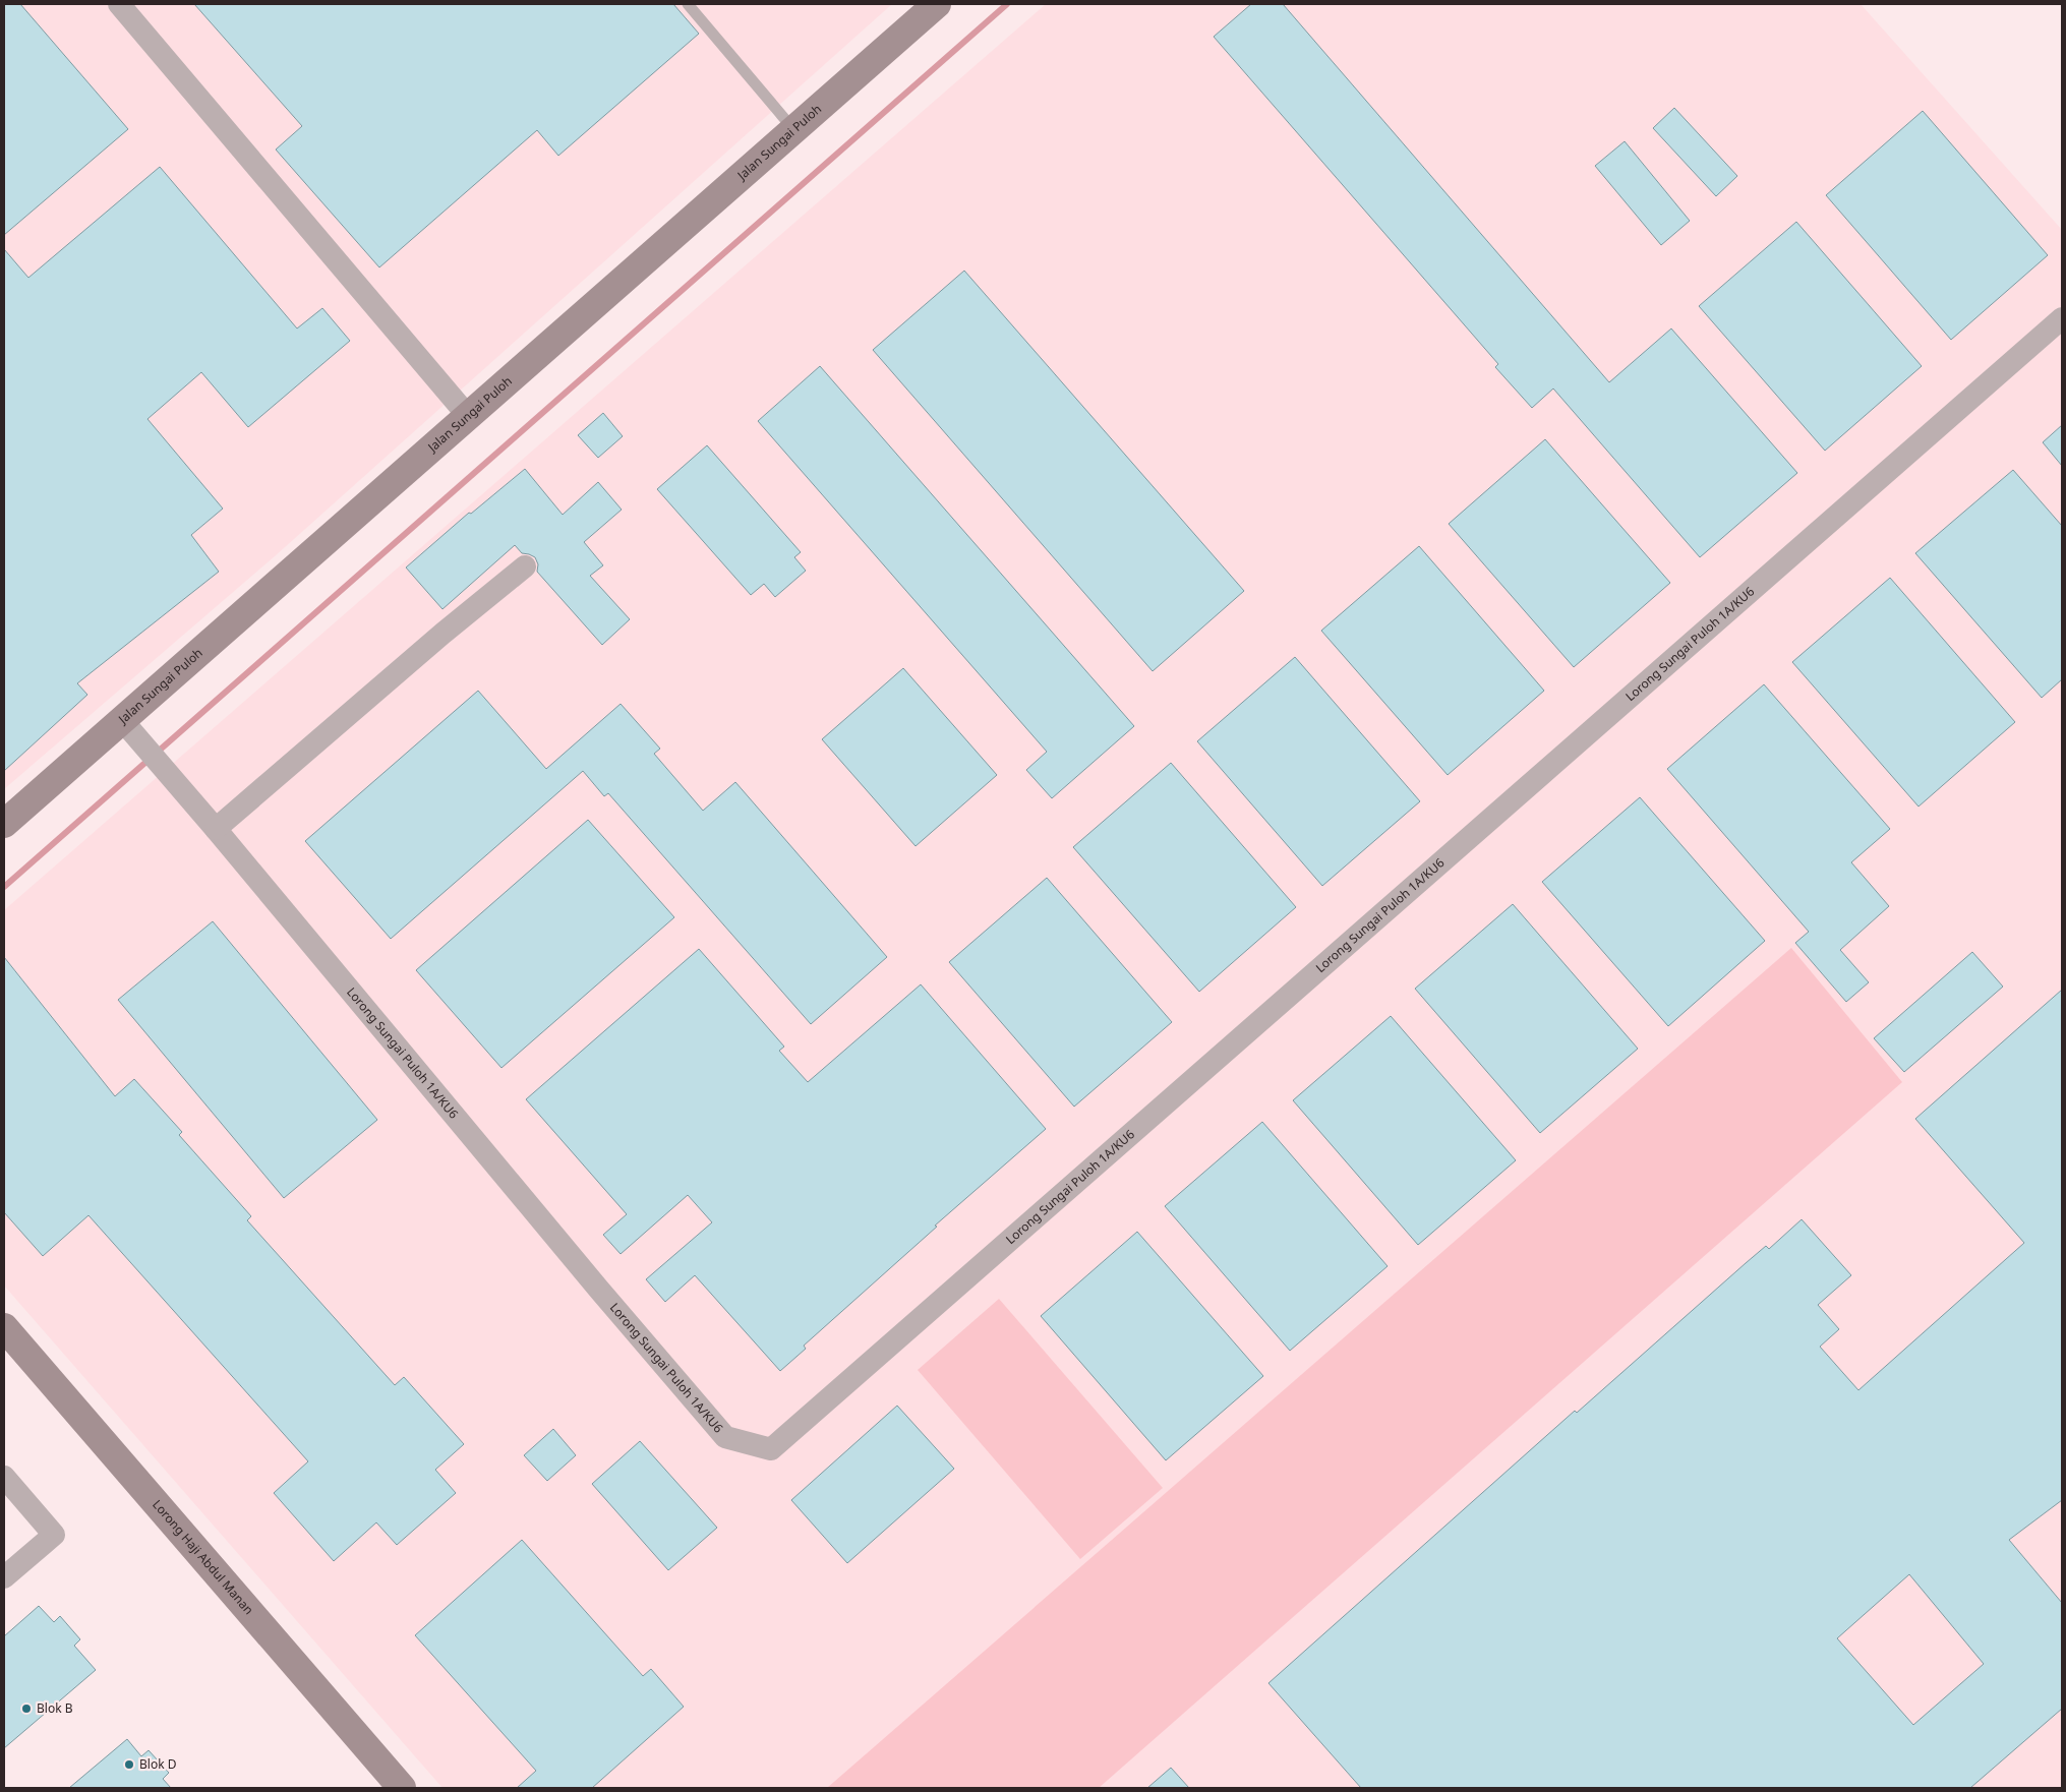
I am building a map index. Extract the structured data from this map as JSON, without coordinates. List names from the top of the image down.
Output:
{
  "streets": {
    "street": ["Jalan Sungai Puloh", "Lorong Sungai Puloh 1A/KU6", "Lorong Haji Abdul Manan"]
  },
  "crossings": [
    ["Jalan Sungai Puloh", "Lorong Sungai Puloh 1A/KU6"]
  ],
  "places": ["Blok B", "Blok D"]
}
